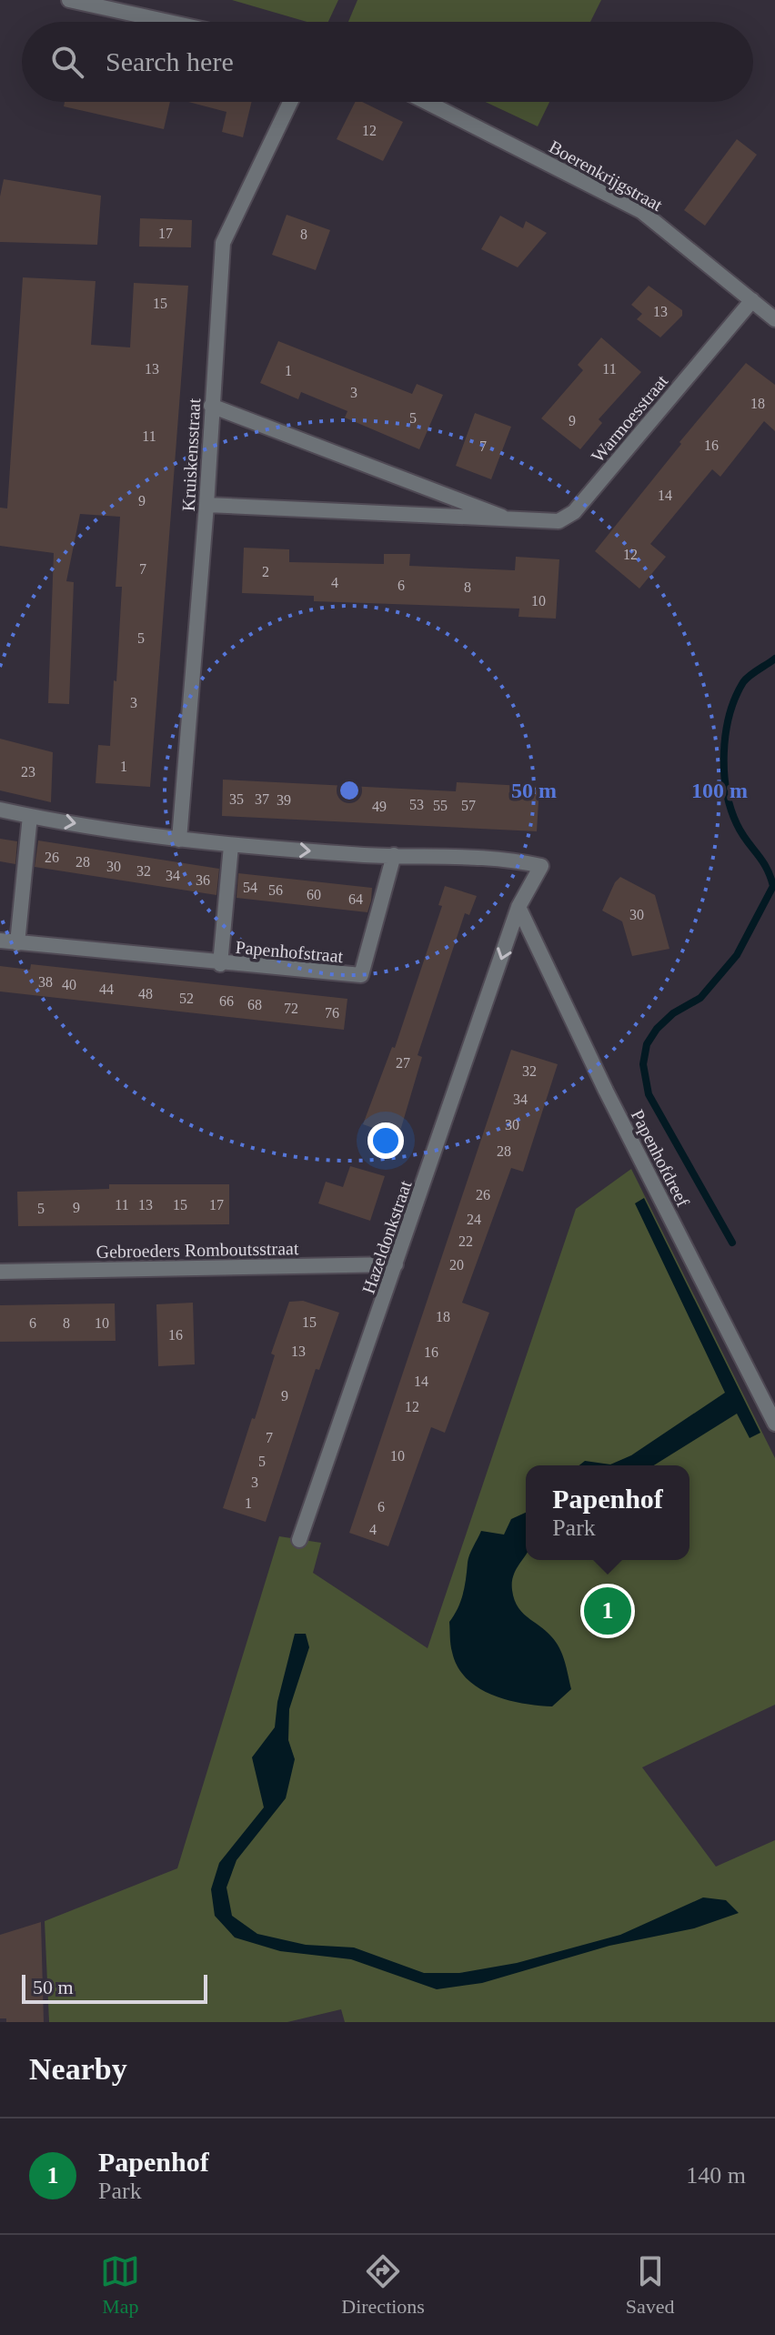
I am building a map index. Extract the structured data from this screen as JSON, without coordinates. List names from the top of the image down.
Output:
{
  "streets": {
    "street": [
      "Boerenkrijgstraat",
      "Warmoesstraat",
      "Kruiskensstraat",
      "Papenhofstraat",
      "Papenhofdreef",
      "Hazeldonkstraat",
      "Gebroeders Romboutsstraat"
    ]
  },
  "crossings": [
    ["Boerenkrijgstraat", "Warmoesstraat"],
    ["Warmoesstraat", "Kruiskensstraat"],
    ["Papenhofstraat", "Hazeldonkstraat"],
    ["Papenhofdreef", "Hazeldonkstraat"],
    ["Hazeldonkstraat", "Gebroeders Romboutsstraat"]
  ],
  "one_way": ["Hazeldonkstraat"],
  "house_numbers": [
    "12",
    "17",
    "8",
    "15",
    "13",
    "13",
    "11",
    "1",
    "3",
    "18",
    "5",
    "9",
    "11",
    "16",
    "7",
    "14",
    "9",
    "12",
    "7",
    "2",
    "4",
    "6",
    "8",
    "10",
    "5",
    "3",
    "1",
    "23",
    "35",
    "37",
    "39",
    "53",
    "55",
    "57",
    "49",
    "26",
    "28",
    "30",
    "32",
    "34",
    "36",
    "54",
    "56",
    "60",
    "64",
    "30",
    "38",
    "40",
    "44",
    "48",
    "52",
    "66",
    "68",
    "72",
    "76",
    "27",
    "32",
    "34",
    "30",
    "28",
    "26",
    "11",
    "13",
    "15",
    "17",
    "9",
    "5",
    "24",
    "22",
    "20",
    "18",
    "15",
    "6",
    "8",
    "10",
    "16",
    "13",
    "16",
    "14",
    "9",
    "12",
    "7",
    "10",
    "5",
    "3",
    "1",
    "6",
    "4"
  ],
  "scale_bar": "50 m",
  "page": {
    "search": "Search here",
    "popup": ["Papenhof", "Park"],
    "pins": "1",
    "scale": "50 m",
    "heading": "Nearby",
    "list": [
      {
        "mark": "1",
        "name": "Papenhof",
        "note": "Park",
        "value": "140 m"
      }
    ],
    "nav": ["Map", "Directions", "Saved"]
  },
  "rings": ["50 m", "100 m"]
}
